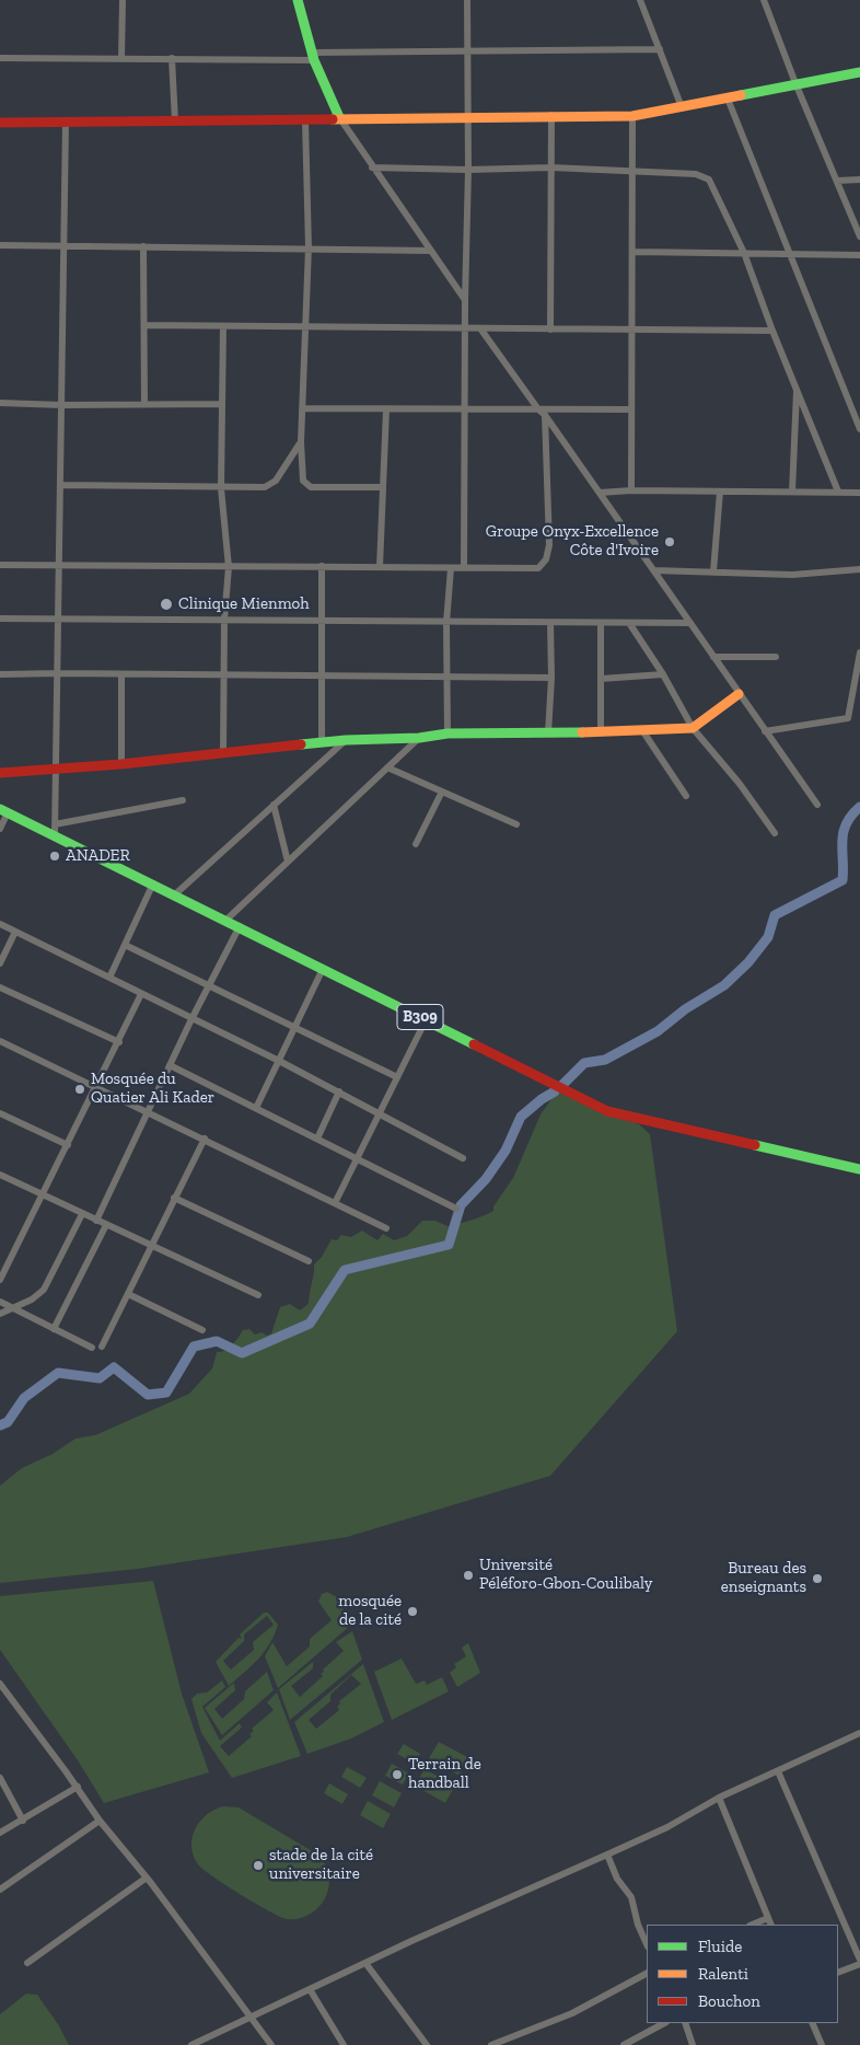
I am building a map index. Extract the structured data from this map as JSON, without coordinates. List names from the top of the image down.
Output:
{
  "streets": {
    "main road": ["B309"]
  },
  "places": [
    "Groupe Onyx-Excellence Côte d'Ivoire",
    "Clinique Mienmoh",
    "ANADER",
    "Mosquée du Quatier Ali Kader",
    "Université Péléforo-Gbon-Coulibaly",
    "Bureau des enseignants",
    "mosquée de la cité",
    "Terrain de handball",
    "stade de la cité universitaire"
  ],
  "legend": ["Fluide", "Ralenti", "Bouchon"]
}
